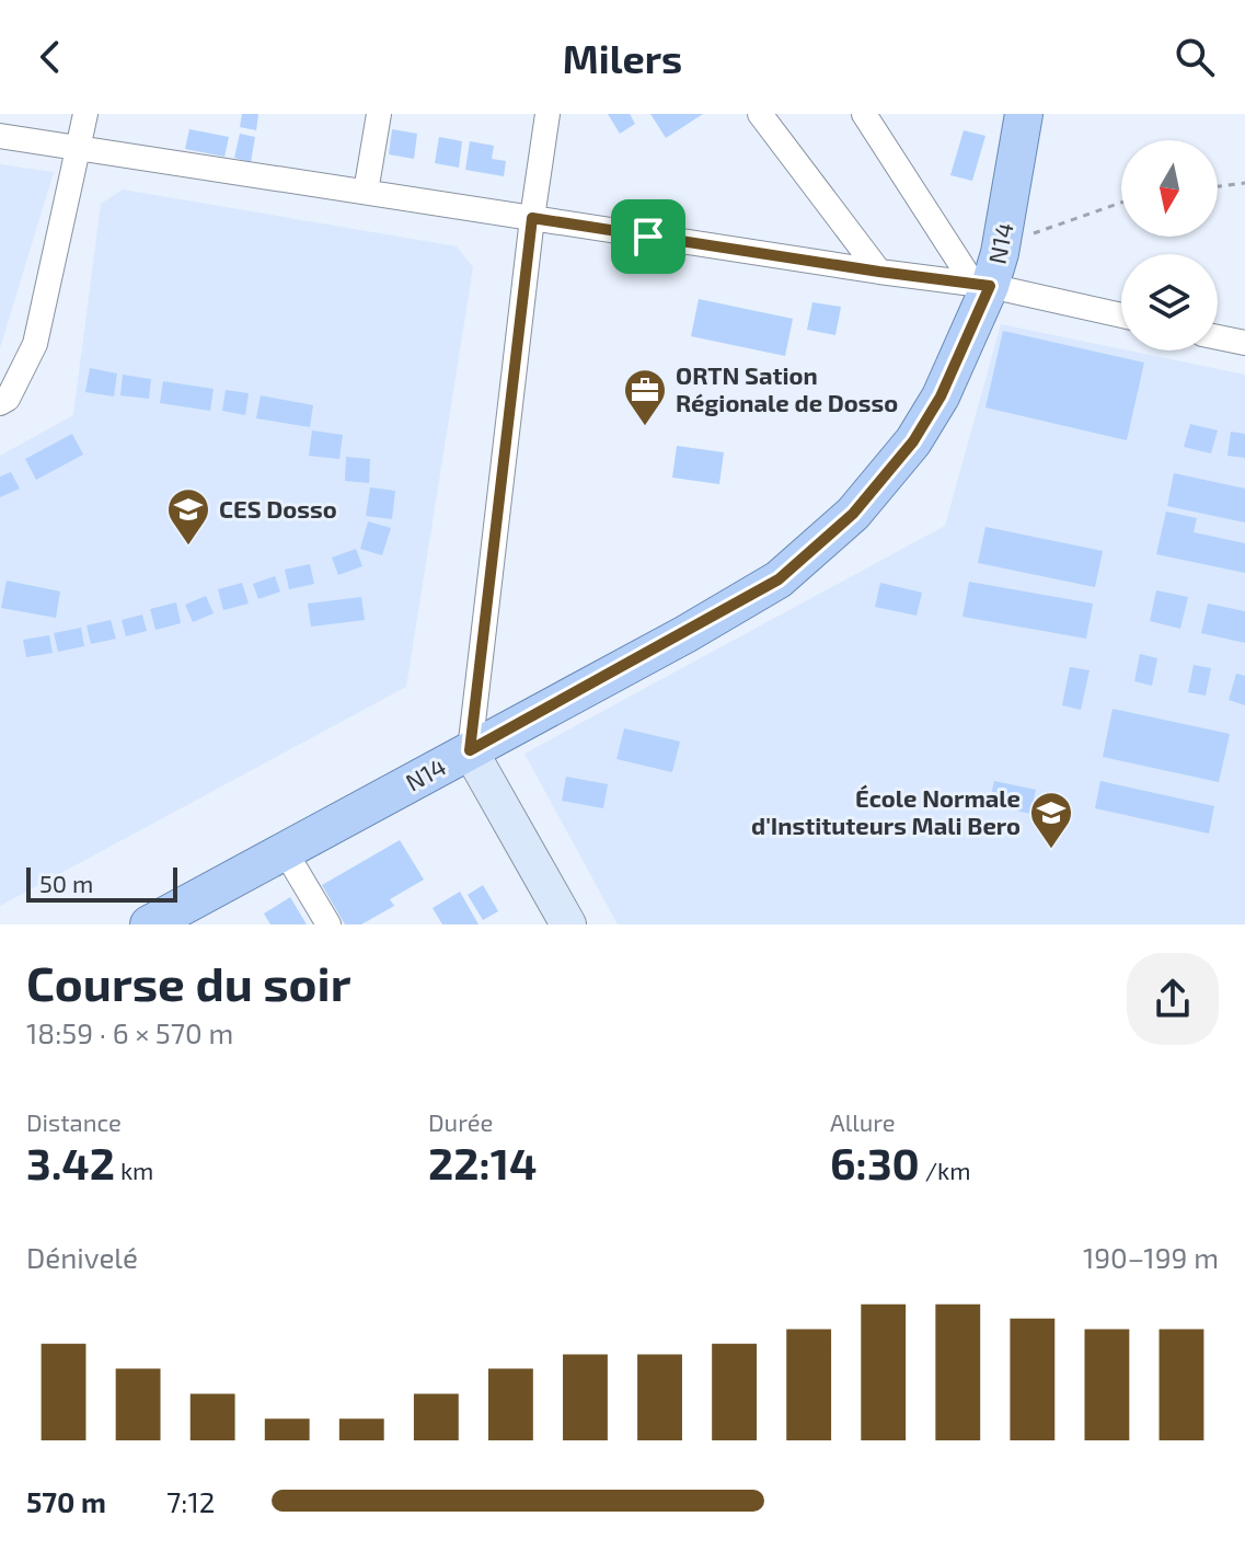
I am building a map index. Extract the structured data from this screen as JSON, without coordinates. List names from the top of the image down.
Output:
{
  "streets": {
    "main road": ["N14"]
  },
  "places": {
    "office": ["ORTN Sation Régionale de Dosso"],
    "school or university": ["CES Dosso", "École Normale d'Instituteurs Mali Bero"]
  },
  "scale_bar": "50 m",
  "north": "bottom",
  "page": {
    "header": "Milers",
    "scale": "50 m",
    "heading": ["Course du soir", "18:59 · 6 × 570 m"],
    "stats": [
      ["Distance", "3.42 km"],
      ["Durée", "22:14"],
      ["Allure", "6:30 /km"]
    ],
    "chart": ["Dénivelé", "190–199 m"],
    "list": [
      {
        "name": "570 m",
        "note": "7:12"
      }
    ]
  }
}
